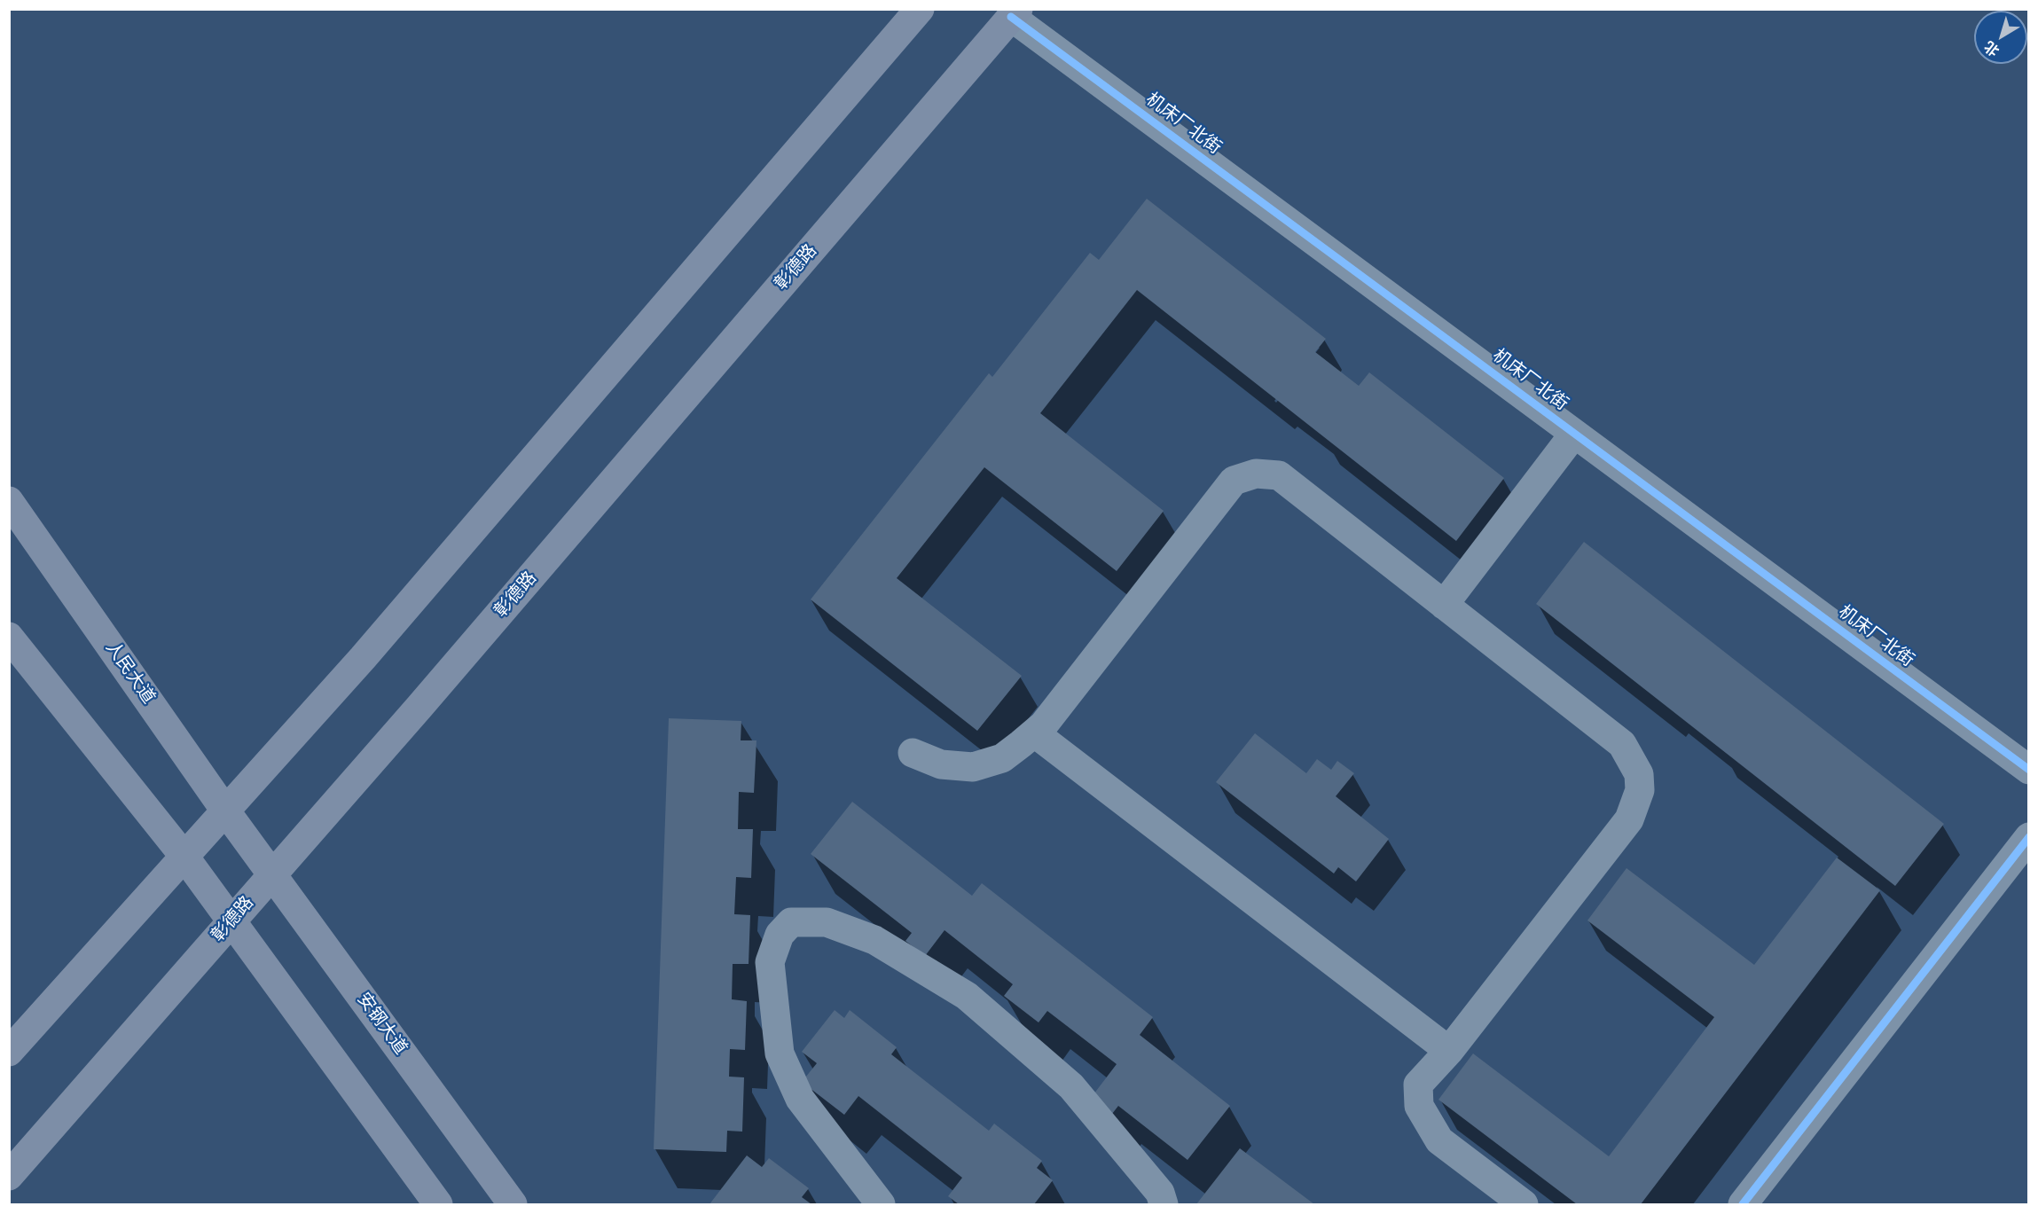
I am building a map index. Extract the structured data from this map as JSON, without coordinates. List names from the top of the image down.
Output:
{
  "streets": {
    "main road": ["彰德路", "人民大道", "安钢大道"],
    "street": ["机床厂北街"]
  },
  "crossings": [
    ["机床厂北街", "彰德路"],
    ["彰德路", "安钢大道"],
    ["人民大道", "安钢大道"]
  ],
  "north": "bottom left"
}
